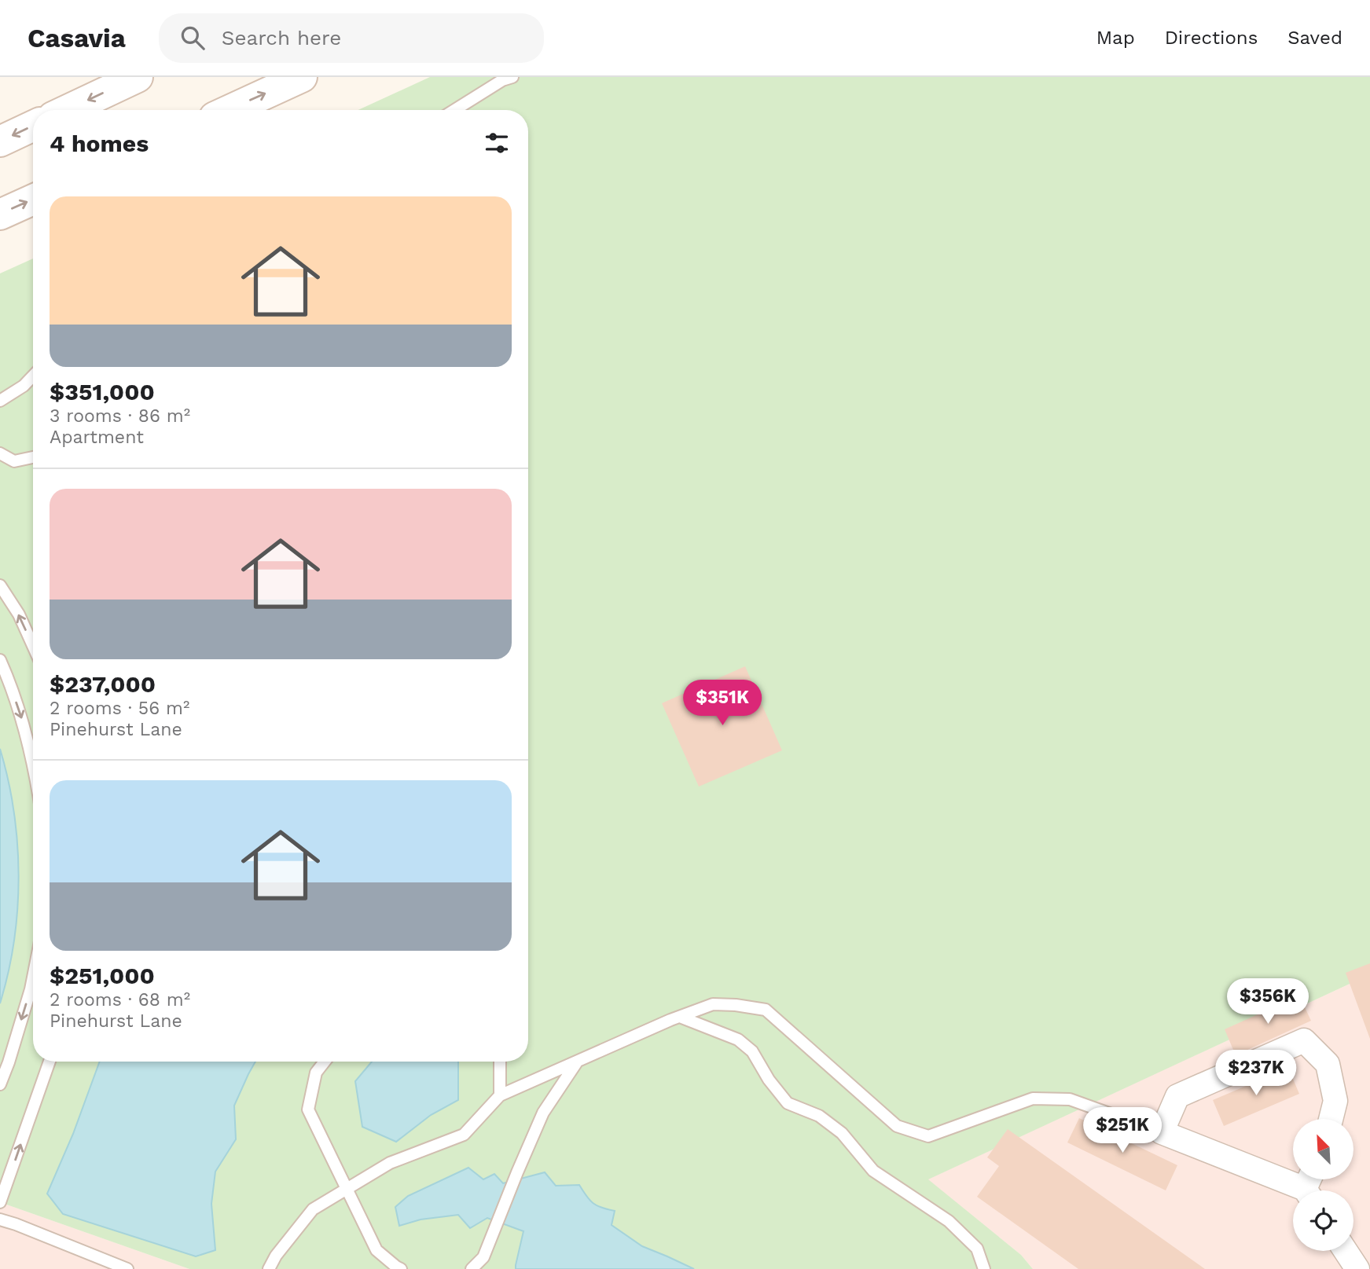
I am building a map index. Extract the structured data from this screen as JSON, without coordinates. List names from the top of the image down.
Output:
{
  "north": "top left",
  "page": {
    "header": "Casavia",
    "search": "Search here",
    "nav": ["Map", "Directions", "Saved"],
    "heading": "4 homes",
    "list": [
      {
        "name": "$351,000",
        "note": "3 rooms · 86 m² · Apartment"
      },
      {
        "name": "$237,000",
        "note": "2 rooms · 56 m² · Pinehurst Lane"
      },
      {
        "name": "$251,000",
        "note": "2 rooms · 68 m² · Pinehurst Lane"
      }
    ],
    "price": [
      "$351K",
      "$356K",
      "$237K",
      "$251K"
    ]
  }
}
